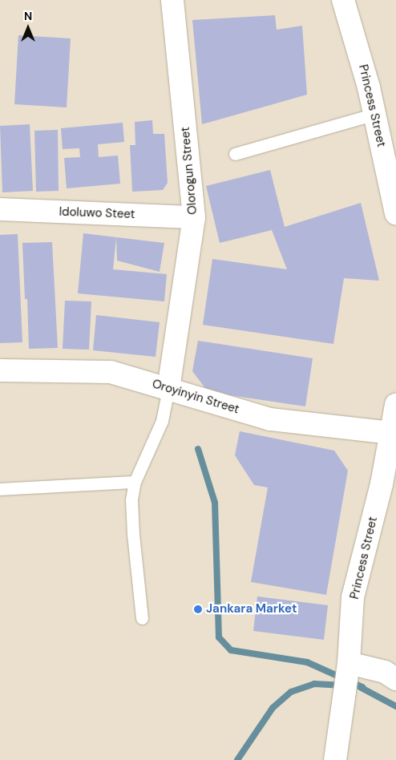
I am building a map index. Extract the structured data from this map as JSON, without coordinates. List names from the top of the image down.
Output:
{
  "streets": {
    "street": [
      "Princess Street",
      "Olorogun Street",
      "Idoluwo Steet",
      "Oroyinyin Street"
    ]
  },
  "crossings": [
    ["Princess Street", "Oroyinyin Street"],
    ["Olorogun Street", "Idoluwo Steet"],
    ["Olorogun Street", "Oroyinyin Street"]
  ],
  "places": ["Jankara Market"],
  "north": "top"
}
